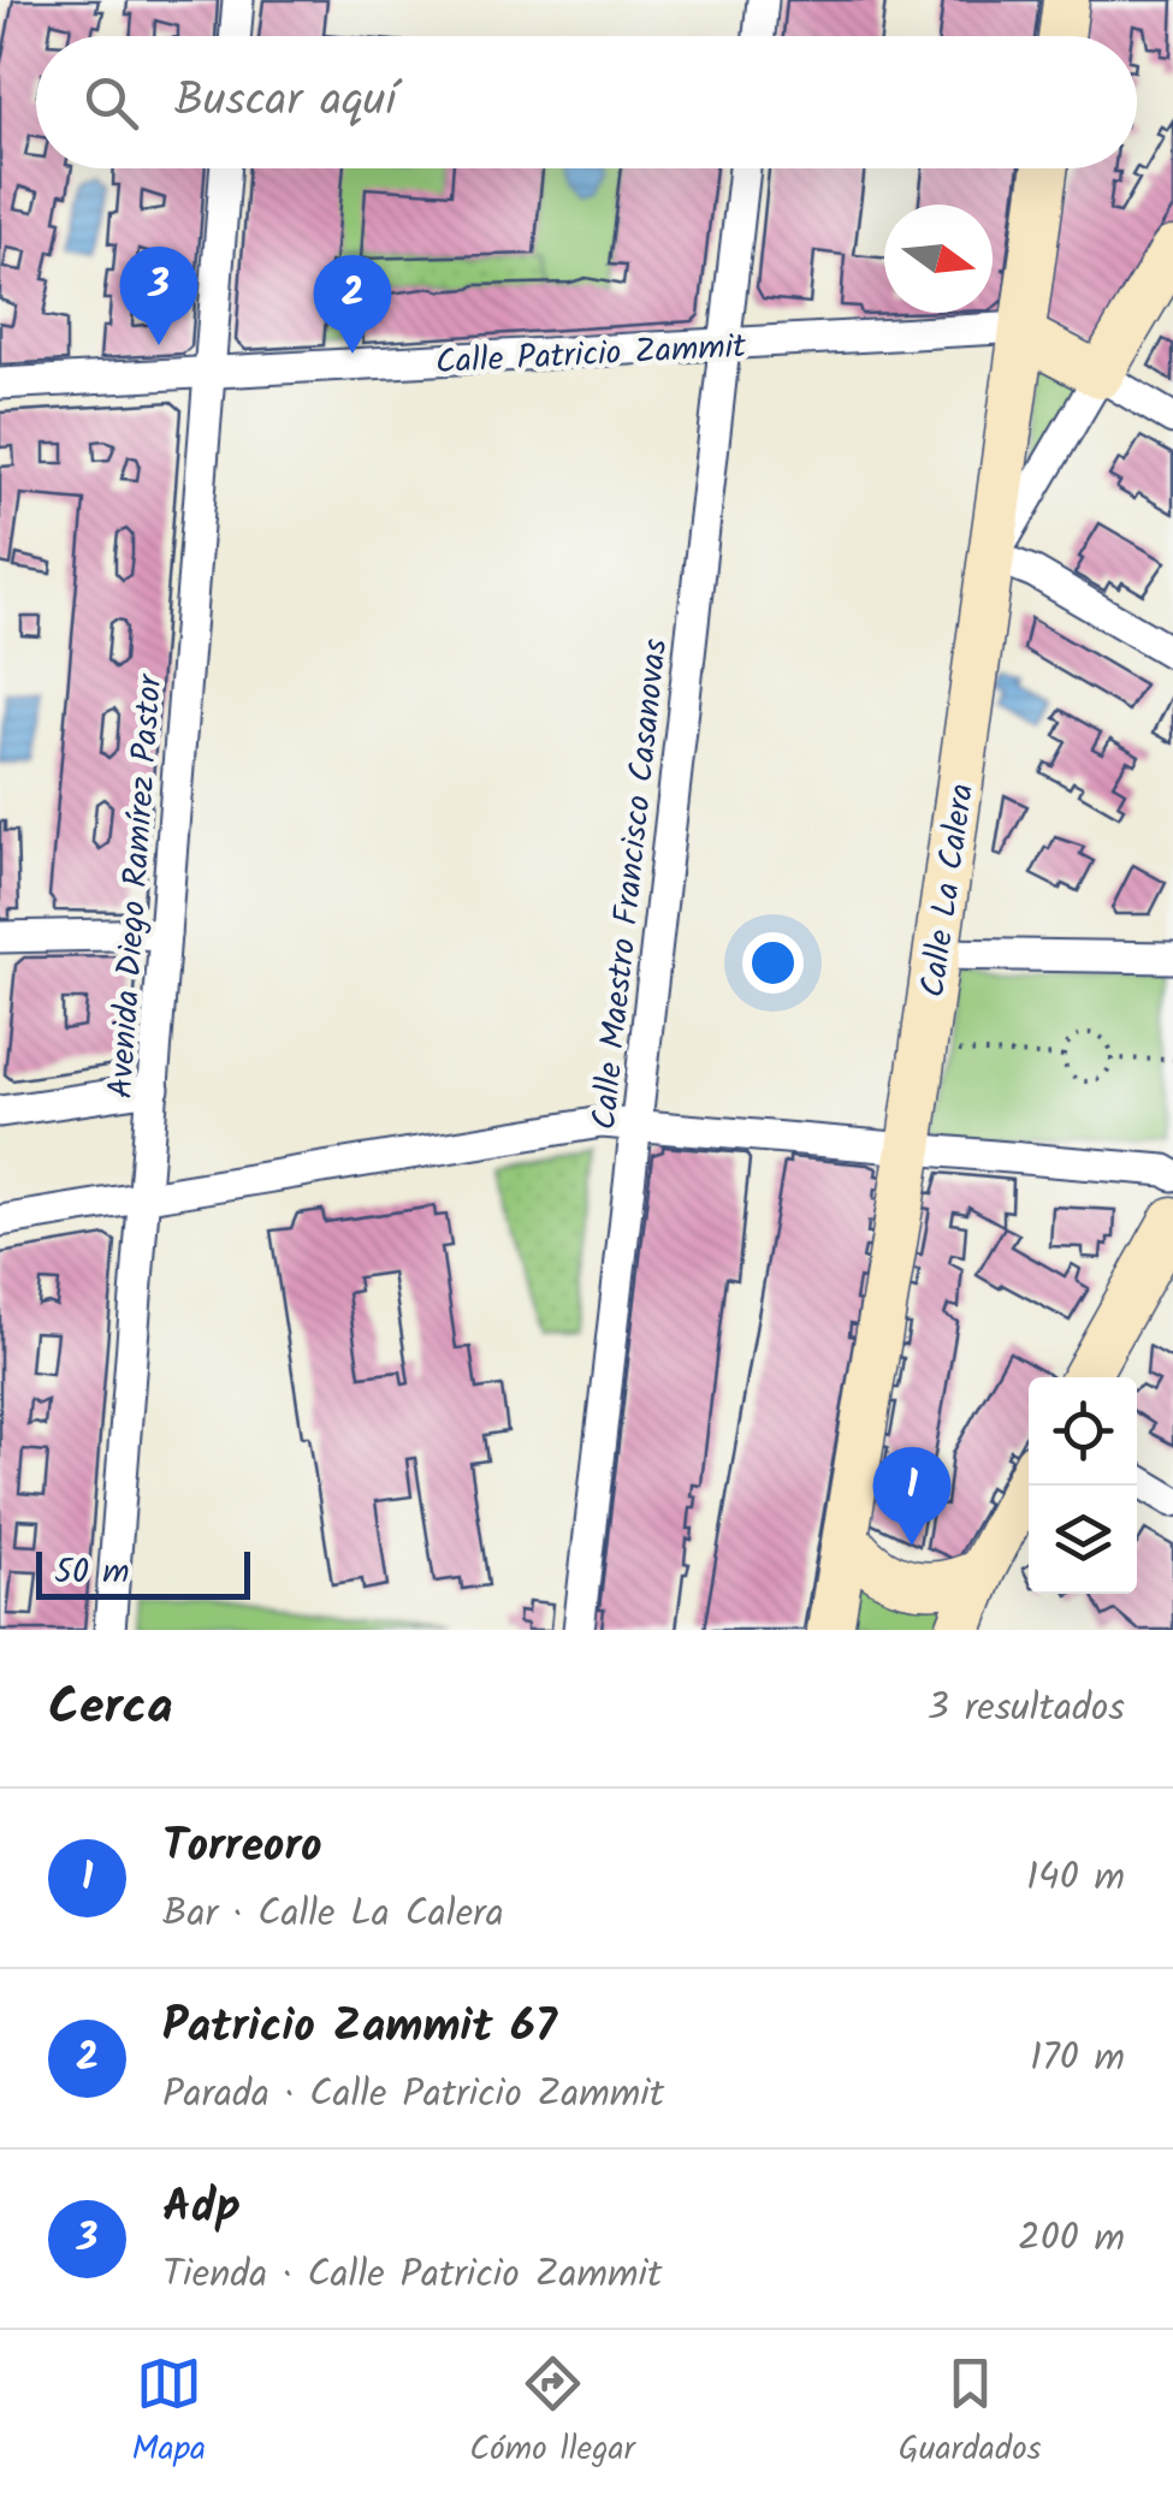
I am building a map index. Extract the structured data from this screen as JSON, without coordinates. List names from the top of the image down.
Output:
{
  "streets": {
    "main road": ["Calle Patricio Zammit", "Calle La Calera"],
    "street": ["Calle Maestro Francisco Casanovas", "Avenida Diego Ramírez Pastor"]
  },
  "crossings": [
    ["Calle Patricio Zammit", "Calle Maestro Francisco Casanovas"],
    ["Calle Patricio Zammit", "Avenida Diego Ramírez Pastor"],
    ["Calle Patricio Zammit", "Calle La Calera"]
  ],
  "scale_bar": "50 m",
  "north": "right",
  "page": {
    "search": "Buscar aquí",
    "pins": ["3", "2", "1"],
    "scale": "50 m",
    "heading": ["Cerca", "3 resultados"],
    "list": [
      {
        "mark": "1",
        "name": "Torreoro",
        "note": "Bar · Calle La Calera",
        "value": "140 m"
      },
      {
        "mark": "2",
        "name": "Patricio Zammit 67",
        "note": "Parada · Calle Patricio Zammit",
        "value": "170 m"
      },
      {
        "mark": "3",
        "name": "Adp",
        "note": "Tienda · Calle Patricio Zammit",
        "value": "200 m"
      }
    ],
    "nav": ["Mapa", "Cómo llegar", "Guardados"]
  }
}
